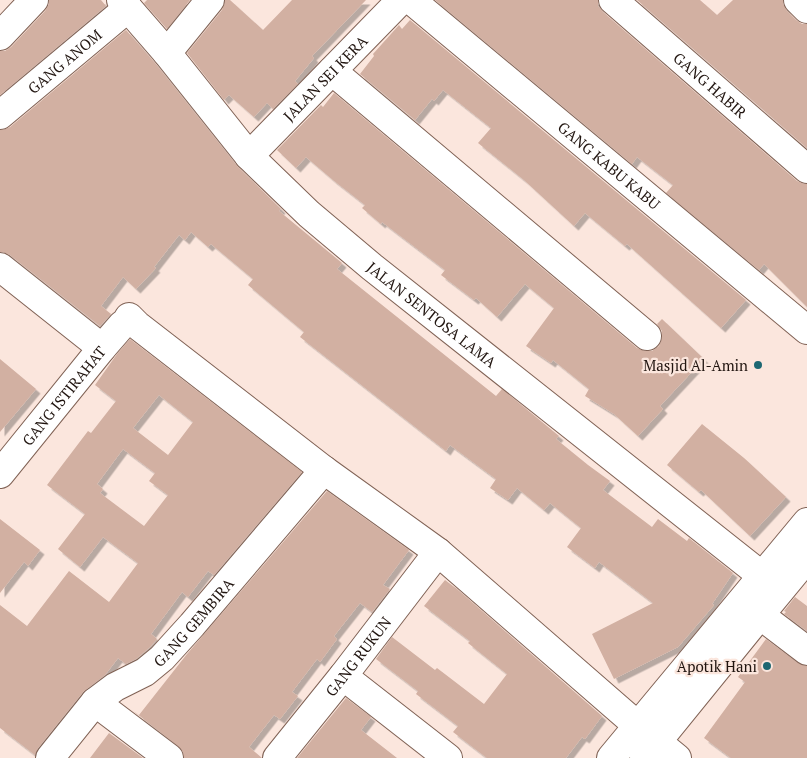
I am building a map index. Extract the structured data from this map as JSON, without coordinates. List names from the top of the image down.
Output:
{
  "streets": {
    "street": [
      "GANG ANOM",
      "JALAN SEI KERA",
      "GANG HABIR",
      "GANG KABU KABU",
      "JALAN SENTOSA LAMA",
      "GANG ISTIRAHAT",
      "GANG GEMBIRA",
      "GANG RUKUN"
    ]
  },
  "crossings": [
    ["GANG ANOM", "JALAN SENTOSA LAMA"],
    ["JALAN SEI KERA", "JALAN SENTOSA LAMA"],
    ["GANG ISTIRAHAT", "GANG GEMBIRA"]
  ],
  "places": ["Masjid Al-Amin", "Apotik Hani"]
}
